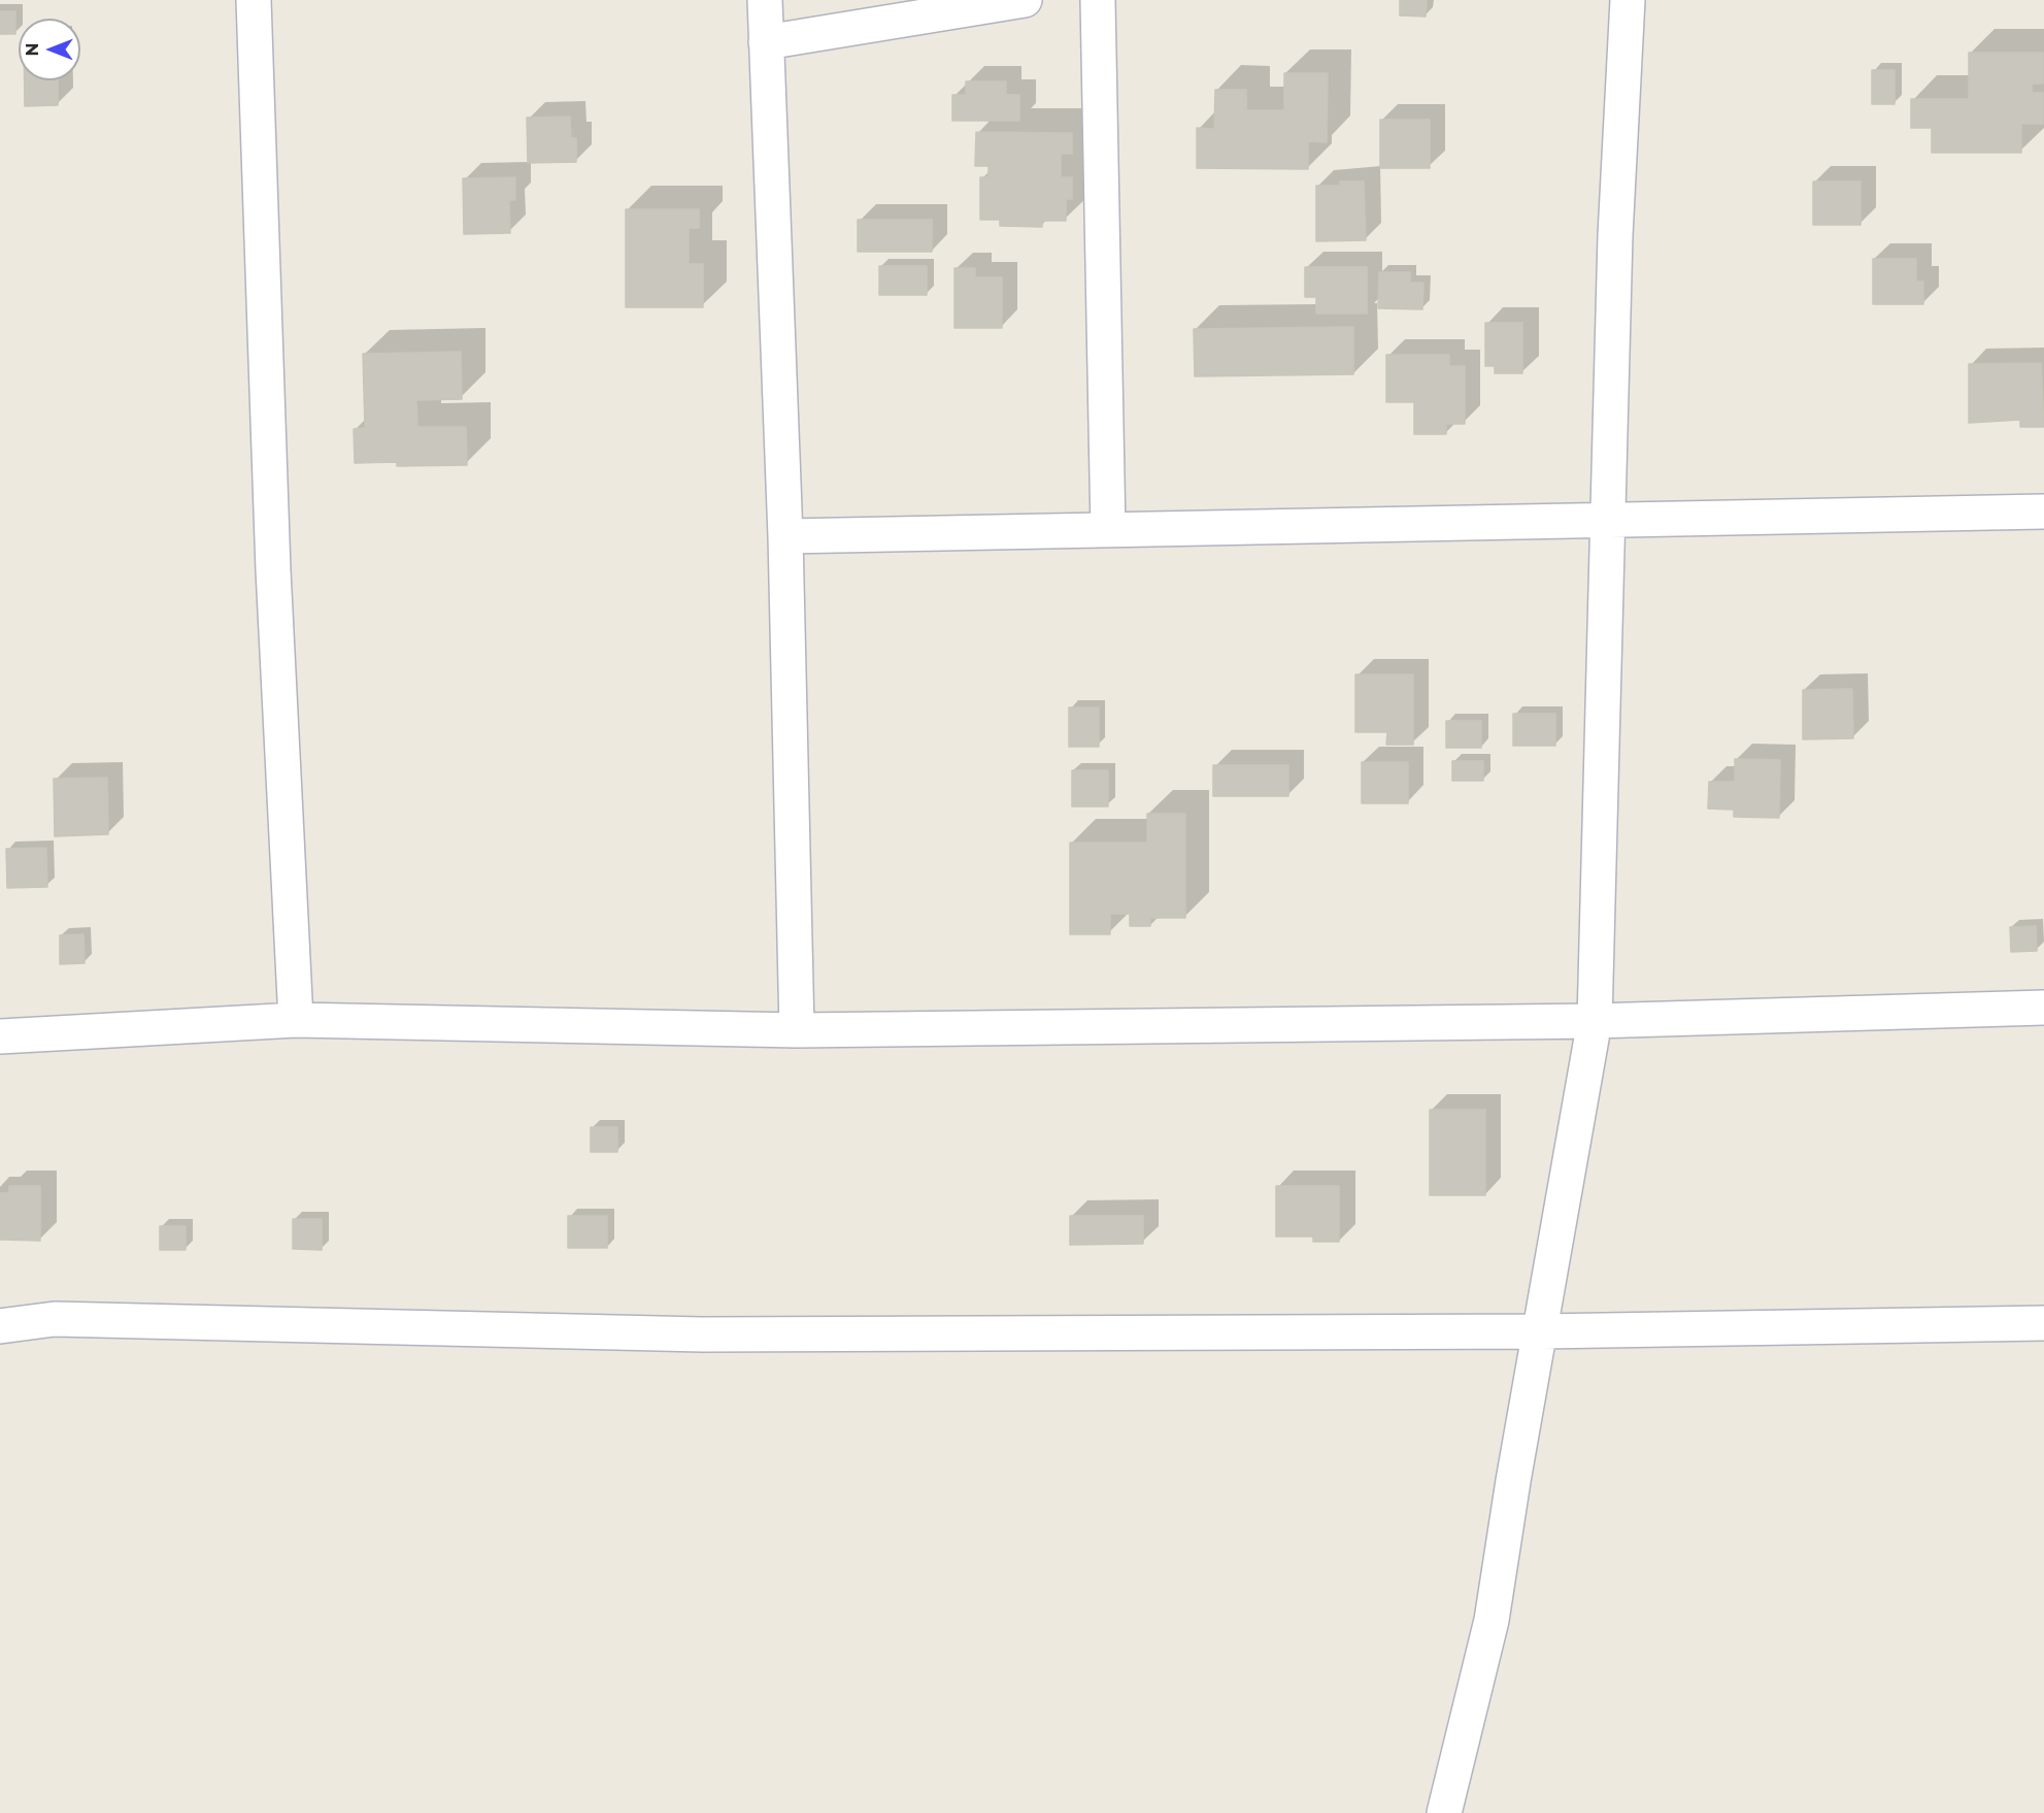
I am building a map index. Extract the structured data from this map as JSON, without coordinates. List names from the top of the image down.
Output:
{
  "north": "left"
}
